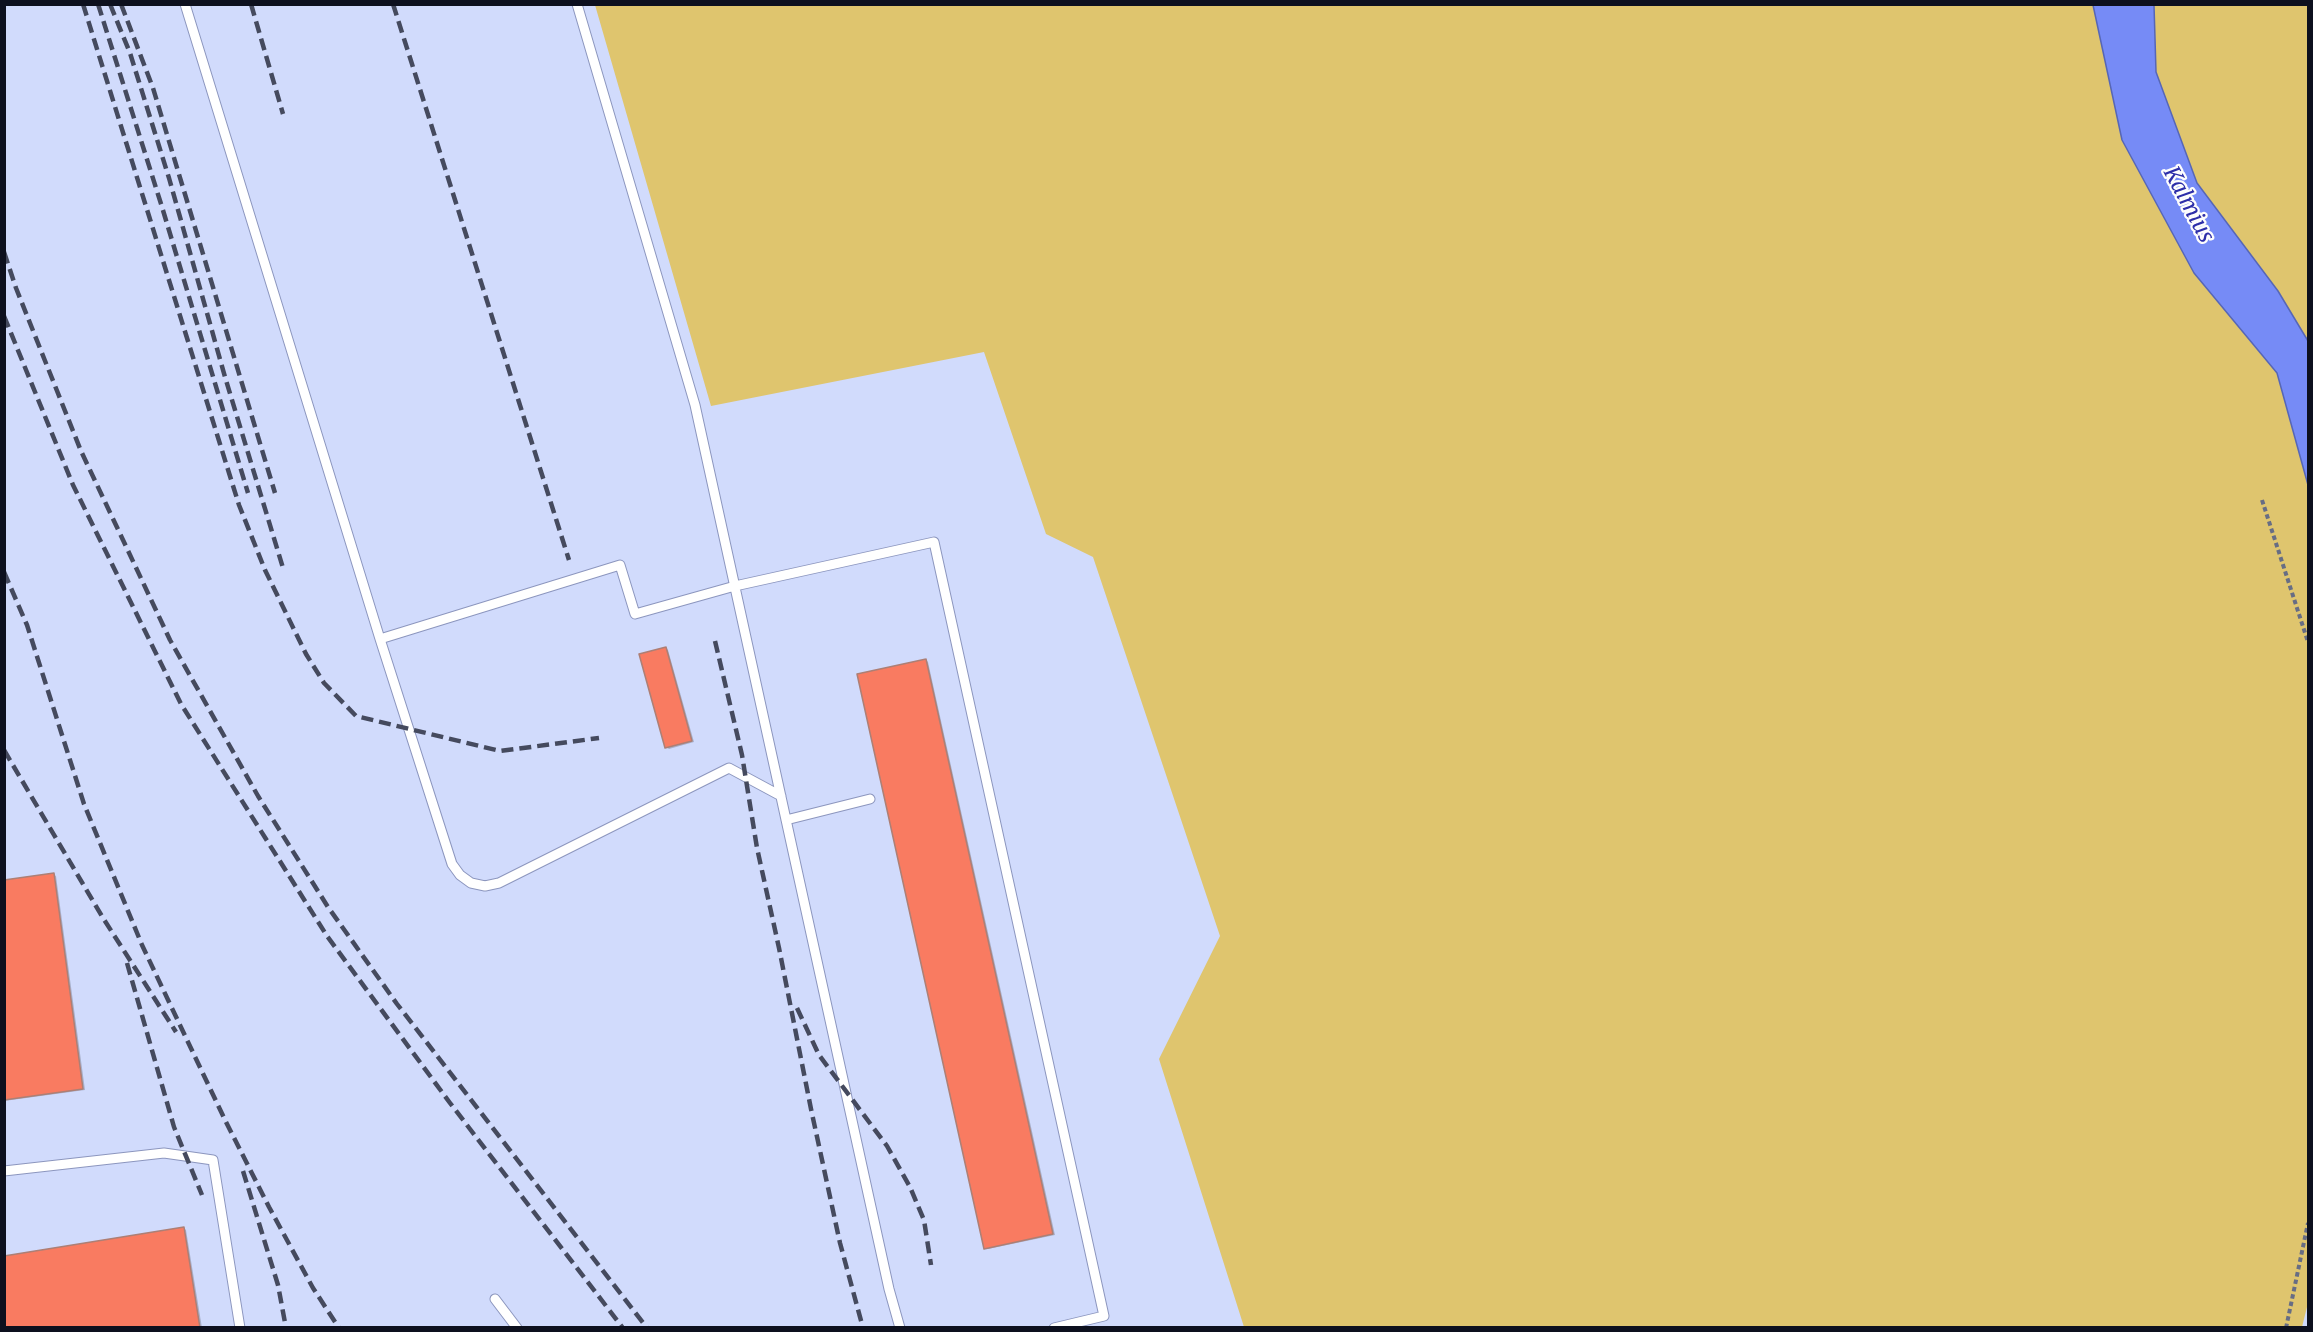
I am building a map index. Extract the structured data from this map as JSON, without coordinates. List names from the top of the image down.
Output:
{
  "water": ["Kalmius"]
}
